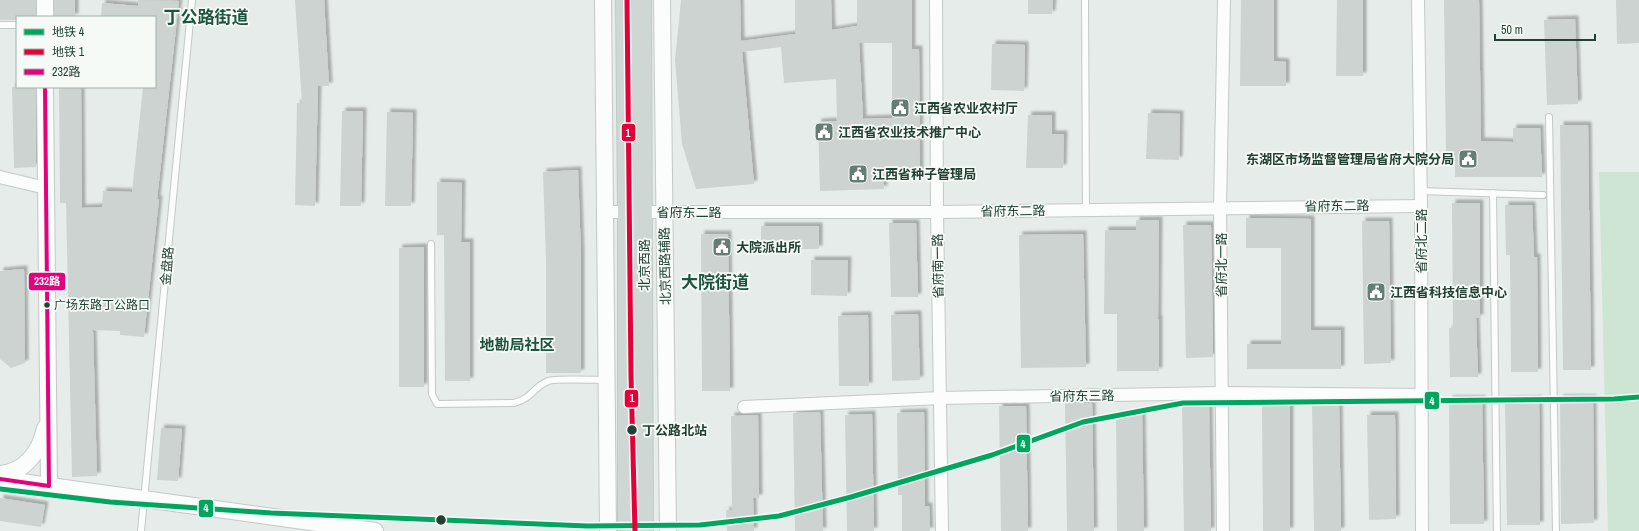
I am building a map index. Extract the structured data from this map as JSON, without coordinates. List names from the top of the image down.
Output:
{
  "streets": {
    "main road": ["北京西路", "北京西路辅路"],
    "street": [
      "省府东二路",
      "省府北二路",
      "省府北一路",
      "省府南一路",
      "省府东三路"
    ],
    "lane": ["金盘路"]
  },
  "crossings": [
    ["省府东二路", "省府北二路"],
    ["省府东二路", "北京西路"],
    ["省府东二路", "省府北一路"],
    ["省府东二路", "北京西路辅路"],
    ["省府东二路", "省府南一路"],
    ["省府北二路", "省府东三路"],
    ["省府北一路", "省府东三路"],
    ["省府南一路", "省府东三路"]
  ],
  "districts": ["丁公路街道", "大院街道", "地勘局社区"],
  "places": {
    "public building": [
      "江西省农业农村厅",
      "江西省农业技术推广中心",
      "东湖区市场监督管理局省府大院分局",
      "江西省种子管理局",
      "大院派出所",
      "江西省科技信息中心"
    ],
    "other": ["广场东路丁公路口", "丁公路北站"]
  },
  "lines": ["metro line 1", "transit line 232路", "metro line 4"],
  "legend": ["地铁 4", "地铁 1", "232路"],
  "scale_bar": "50 m"
}
